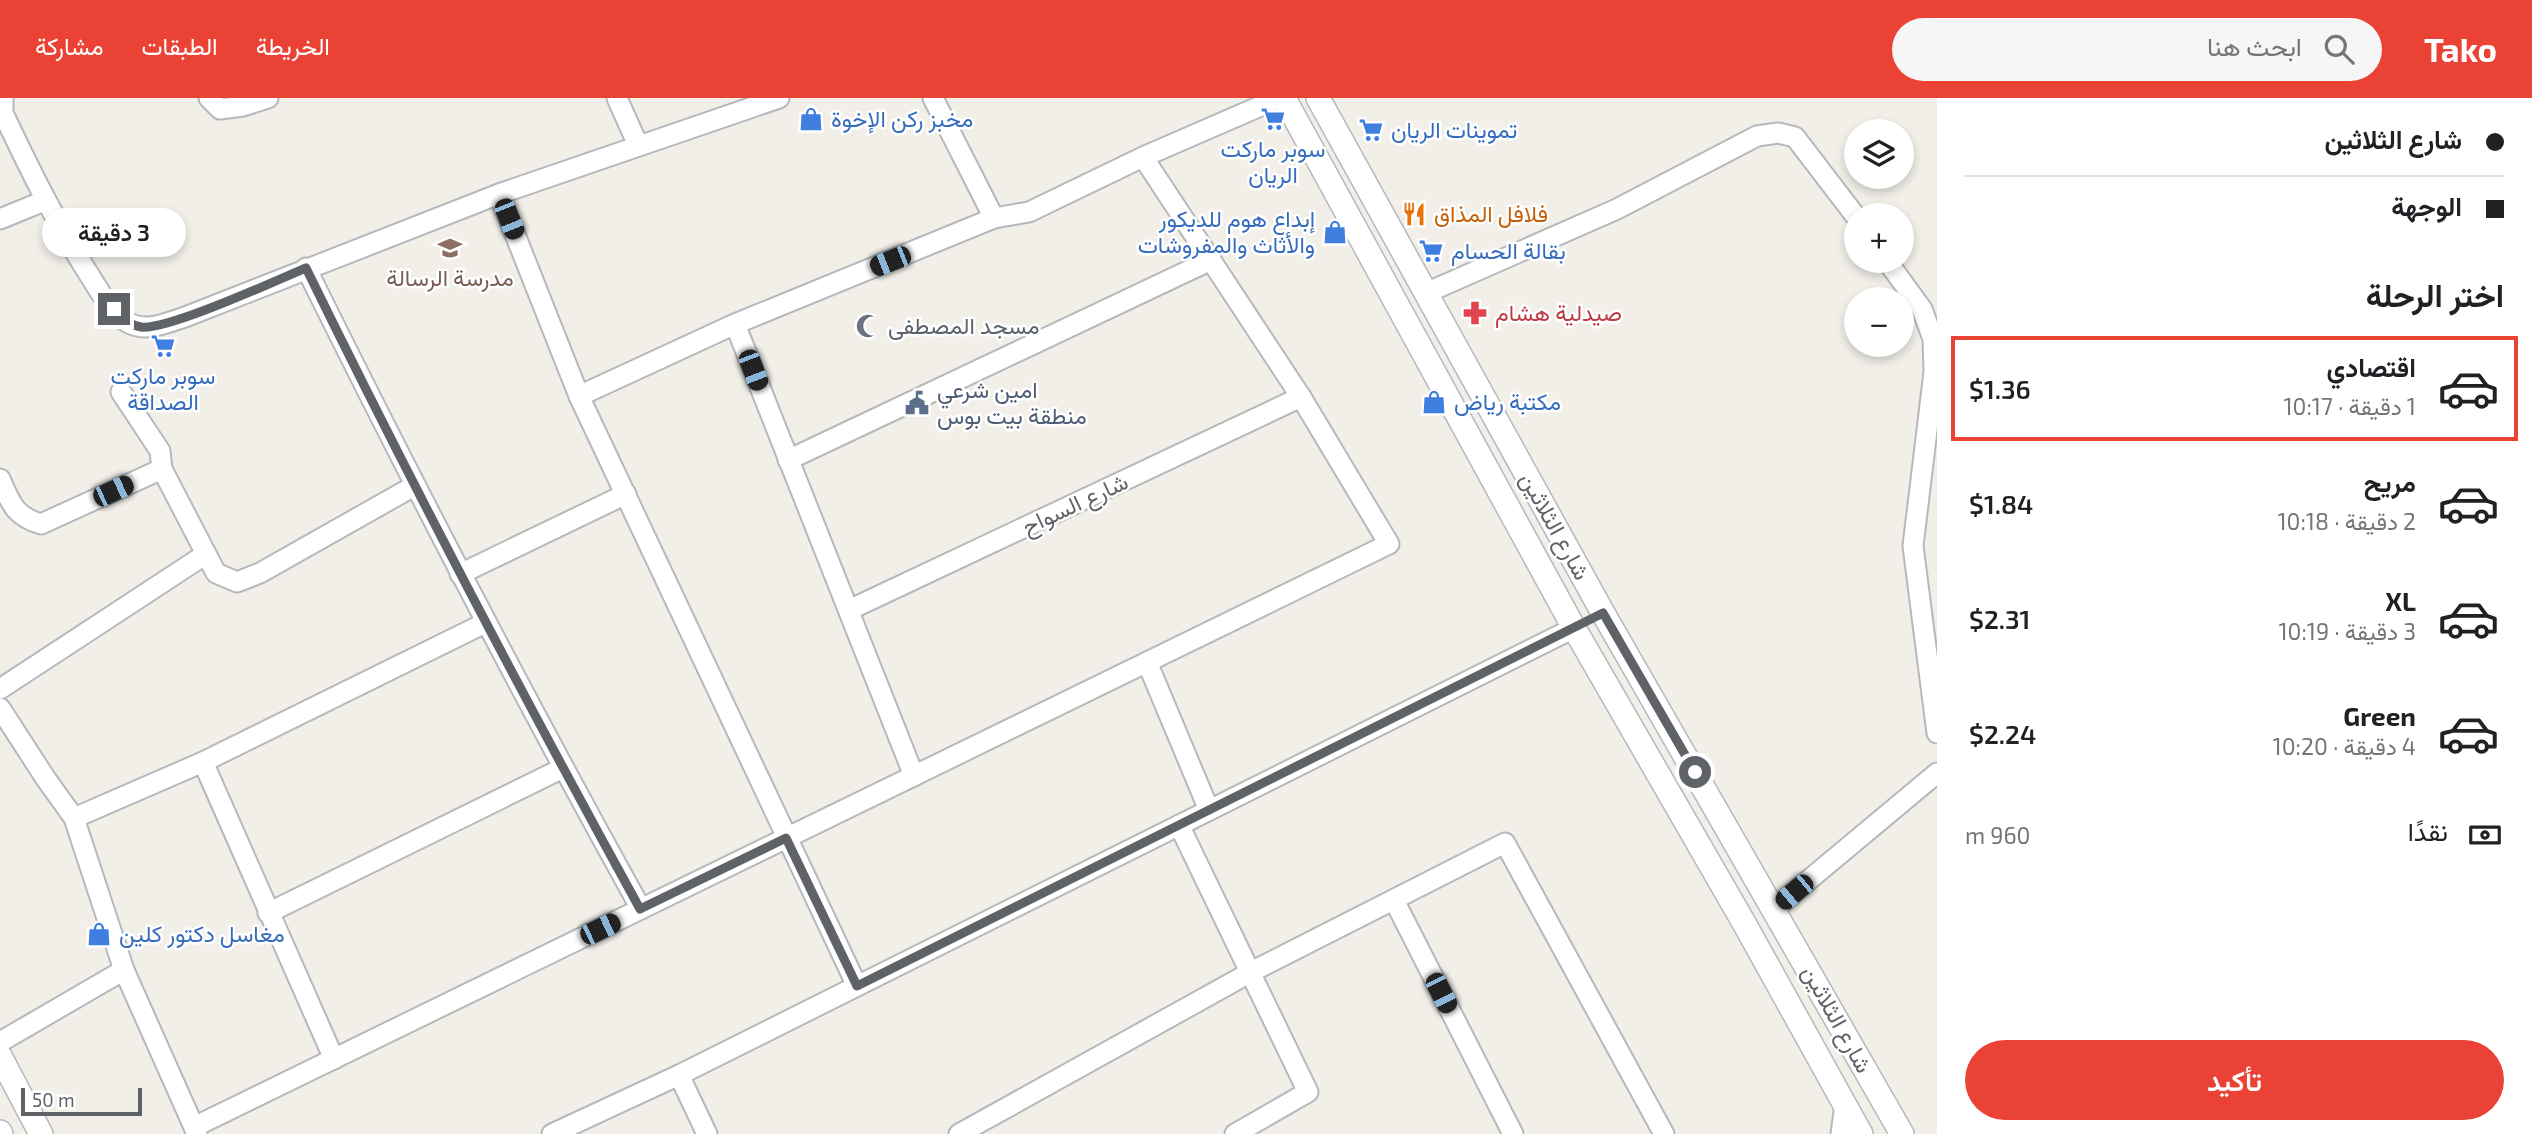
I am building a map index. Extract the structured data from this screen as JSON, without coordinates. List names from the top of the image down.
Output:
{
  "streets": {
    "street": ["شارع السواح", "شارع الثلاثين"]
  },
  "places": {
    "shop": [
      "مخبز ركن الإخوة",
      "إبداع هوم للديكور والأثاث والمفروشات",
      "مكتبة رياض",
      "مغاسل دكتور كلين"
    ],
    "supermarket": [
      "سوبر ماركت الريان",
      "تموينات الريان",
      "بقالة الحسام",
      "سوبر ماركت الصداقة"
    ],
    "restaurant": ["فلافل المذاق"],
    "school or university": ["مدرسة الرسالة"],
    "pharmacy": ["صيدلية هشام"],
    "mosque": ["مسجد المصطفى"],
    "public building": ["امين شرعي منطقة بيت بوس"]
  },
  "scale_bar": "50 m",
  "page": {
    "header": "Tako",
    "search": "ابحث هنا",
    "nav": ["الخريطة", "الطبقات", "مشاركة"],
    "banner": ["شارع الثلاثين", "الوجهة"],
    "map_buttons": ["+", "−"],
    "bubble": "3 دقيقة",
    "heading": "اختر الرحلة",
    "list": [
      {
        "name": "اقتصادي",
        "note": "1 دقيقة · 10:17",
        "value": "$1.36"
      },
      {
        "name": "مريح",
        "note": "2 دقيقة · 10:18",
        "value": "$1.84"
      },
      {
        "name": "XL",
        "note": "3 دقيقة · 10:19",
        "value": "$2.31"
      },
      {
        "name": "Green",
        "note": "4 دقيقة · 10:20",
        "value": "$2.24"
      }
    ],
    "pay": ["نقدًا", "960 m"],
    "buttons": "تأكيد",
    "scale": "50 m"
  }
}
